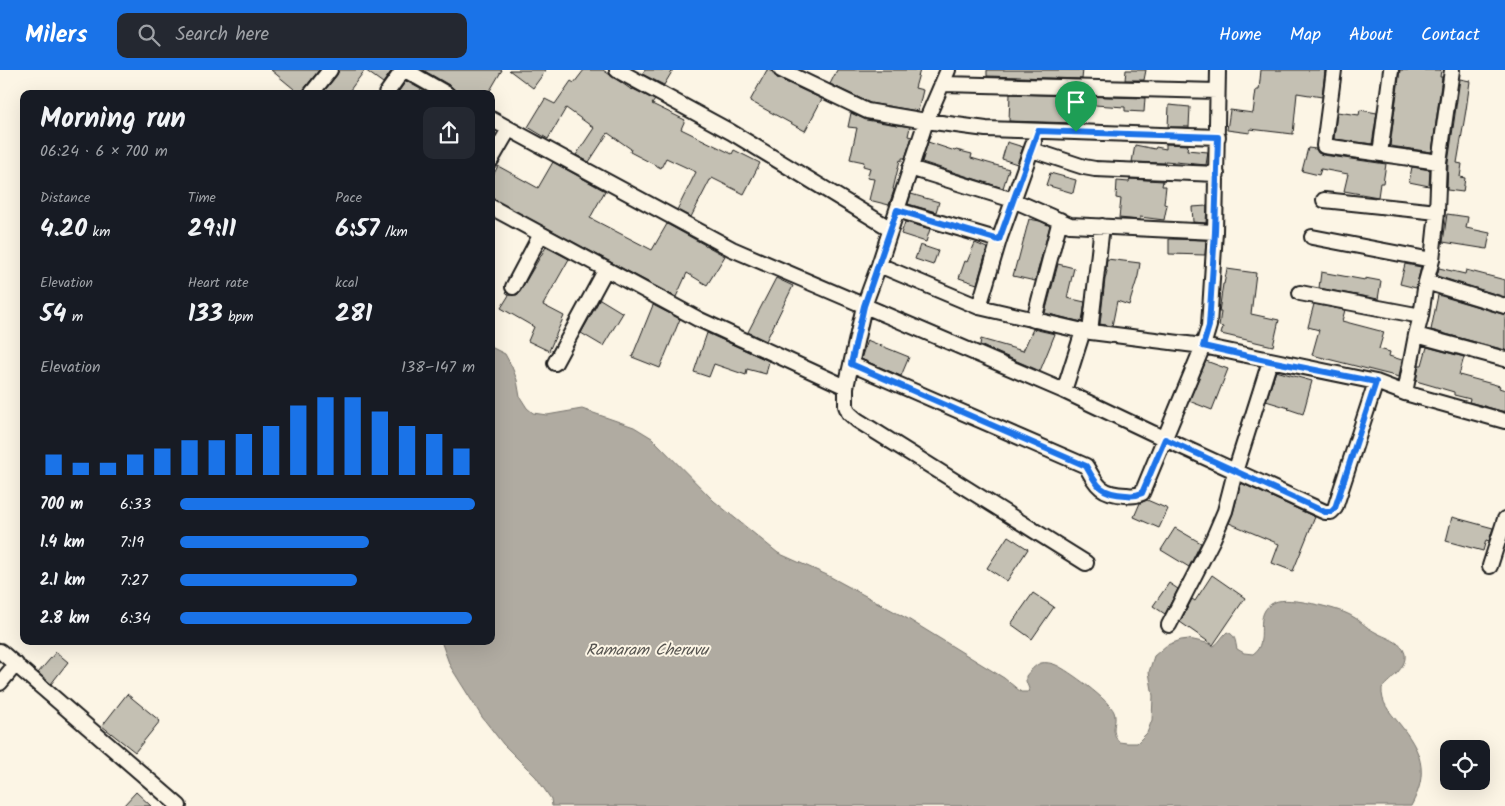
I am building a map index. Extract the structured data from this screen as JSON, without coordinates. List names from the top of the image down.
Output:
{
  "water": ["Ramaram Cheruvu"],
  "page": {
    "header": "Milers",
    "search": "Search here",
    "nav": [
      "Home",
      "Map",
      "About",
      "Contact"
    ],
    "heading": ["Morning run", "06:24 · 6 × 700 m"],
    "stats": [
      ["Distance", "4.20 km"],
      ["Time", "29:11"],
      ["Pace", "6:57 /km"],
      ["Elevation", "54 m"],
      ["Heart rate", "133 bpm"],
      ["kcal", "281"]
    ],
    "chart": ["Elevation", "138–147 m"],
    "list": [
      {
        "name": "700 m",
        "note": "6:33"
      },
      {
        "name": "1.4 km",
        "note": "7:19"
      },
      {
        "name": "2.1 km",
        "note": "7:27"
      },
      {
        "name": "2.8 km",
        "note": "6:34"
      }
    ]
  }
}
